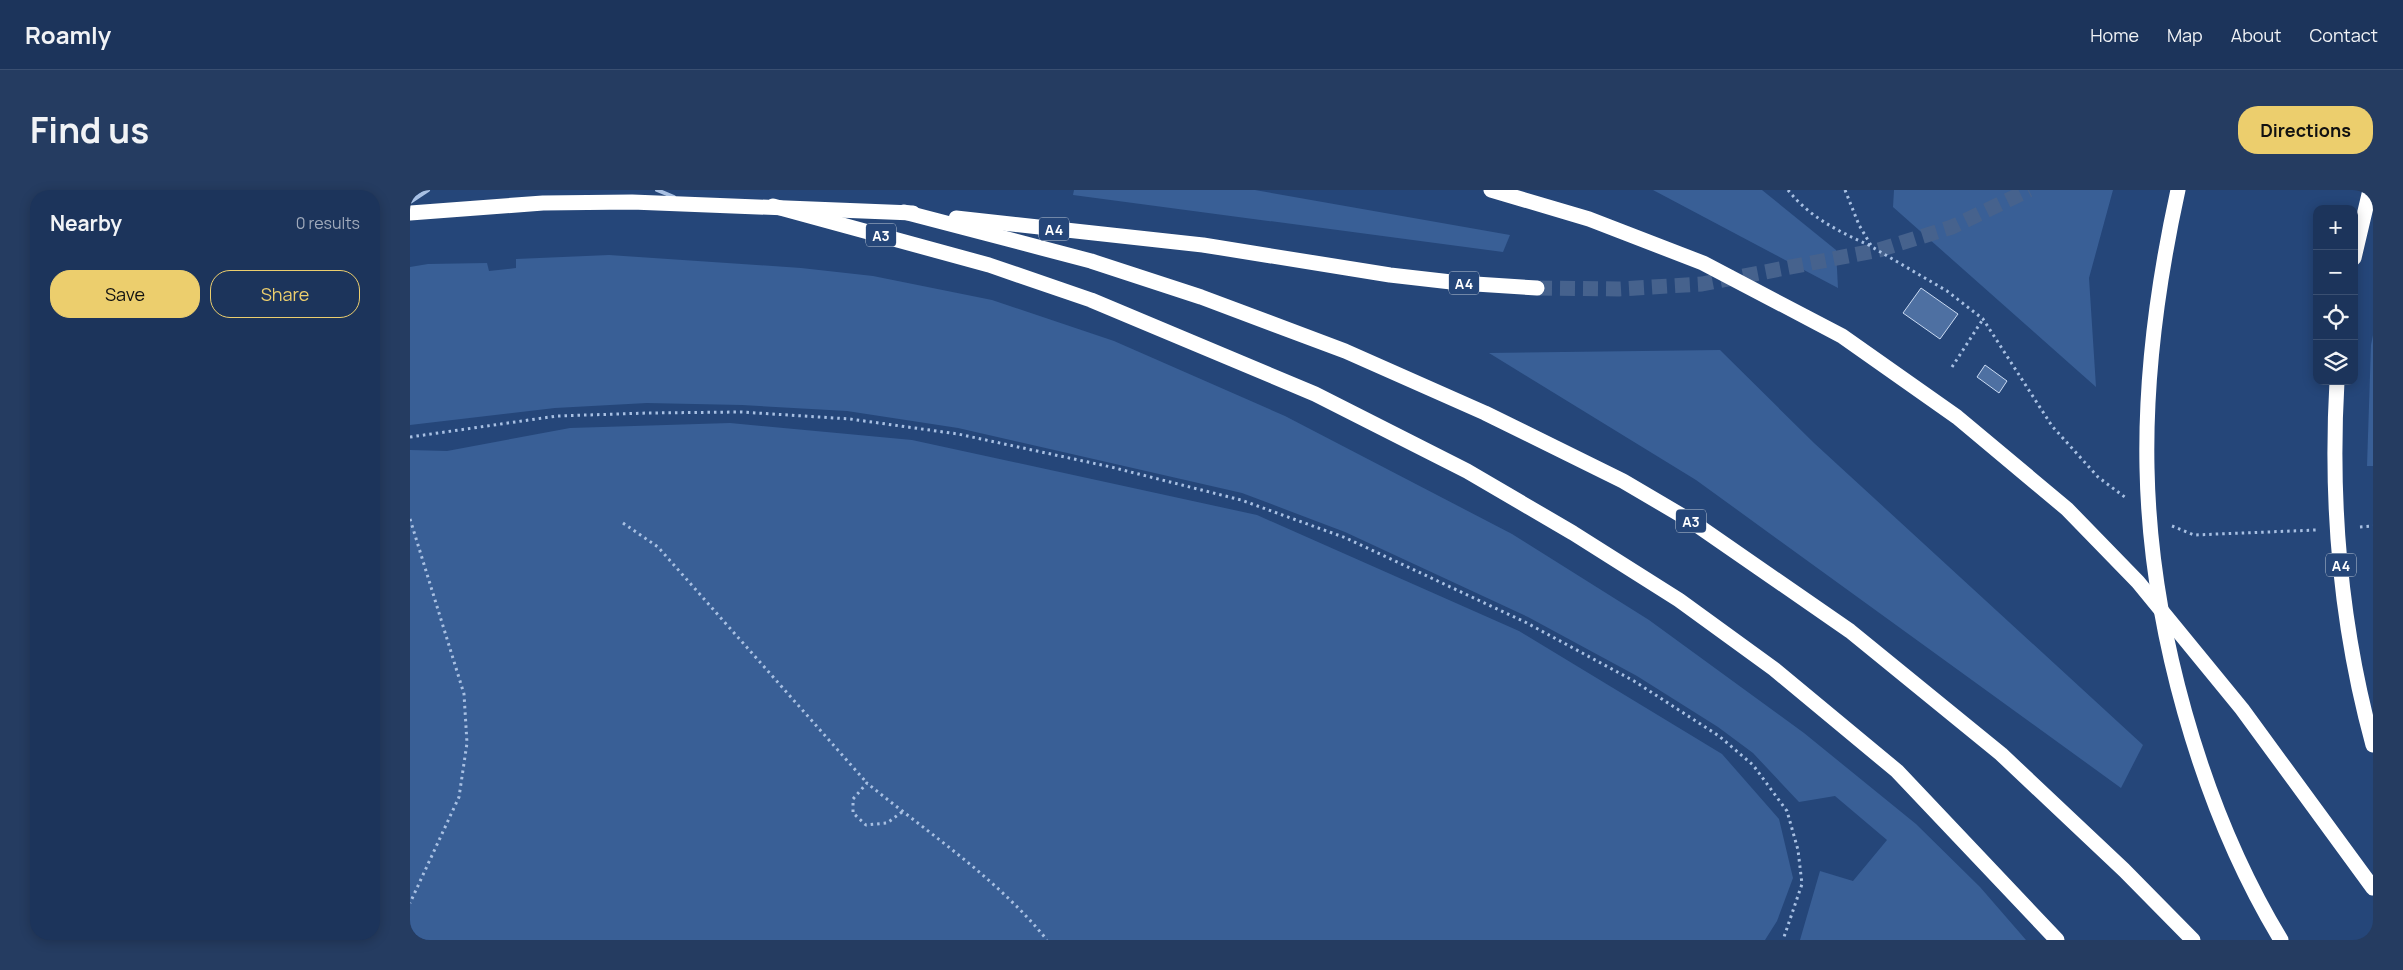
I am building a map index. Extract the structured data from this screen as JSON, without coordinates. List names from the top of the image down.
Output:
{
  "streets": {
    "highway": ["A4", "A3"]
  },
  "crossings": [
    ["A4", "A3"]
  ],
  "page": {
    "header": "Roamly",
    "nav": [
      "Home",
      "Map",
      "About",
      "Contact"
    ],
    "title": "Find us",
    "buttons": [
      "Directions",
      ["Save", "Share"]
    ],
    "heading": ["Nearby", "0 results"],
    "map_buttons": ["+", "−"]
  }
}
